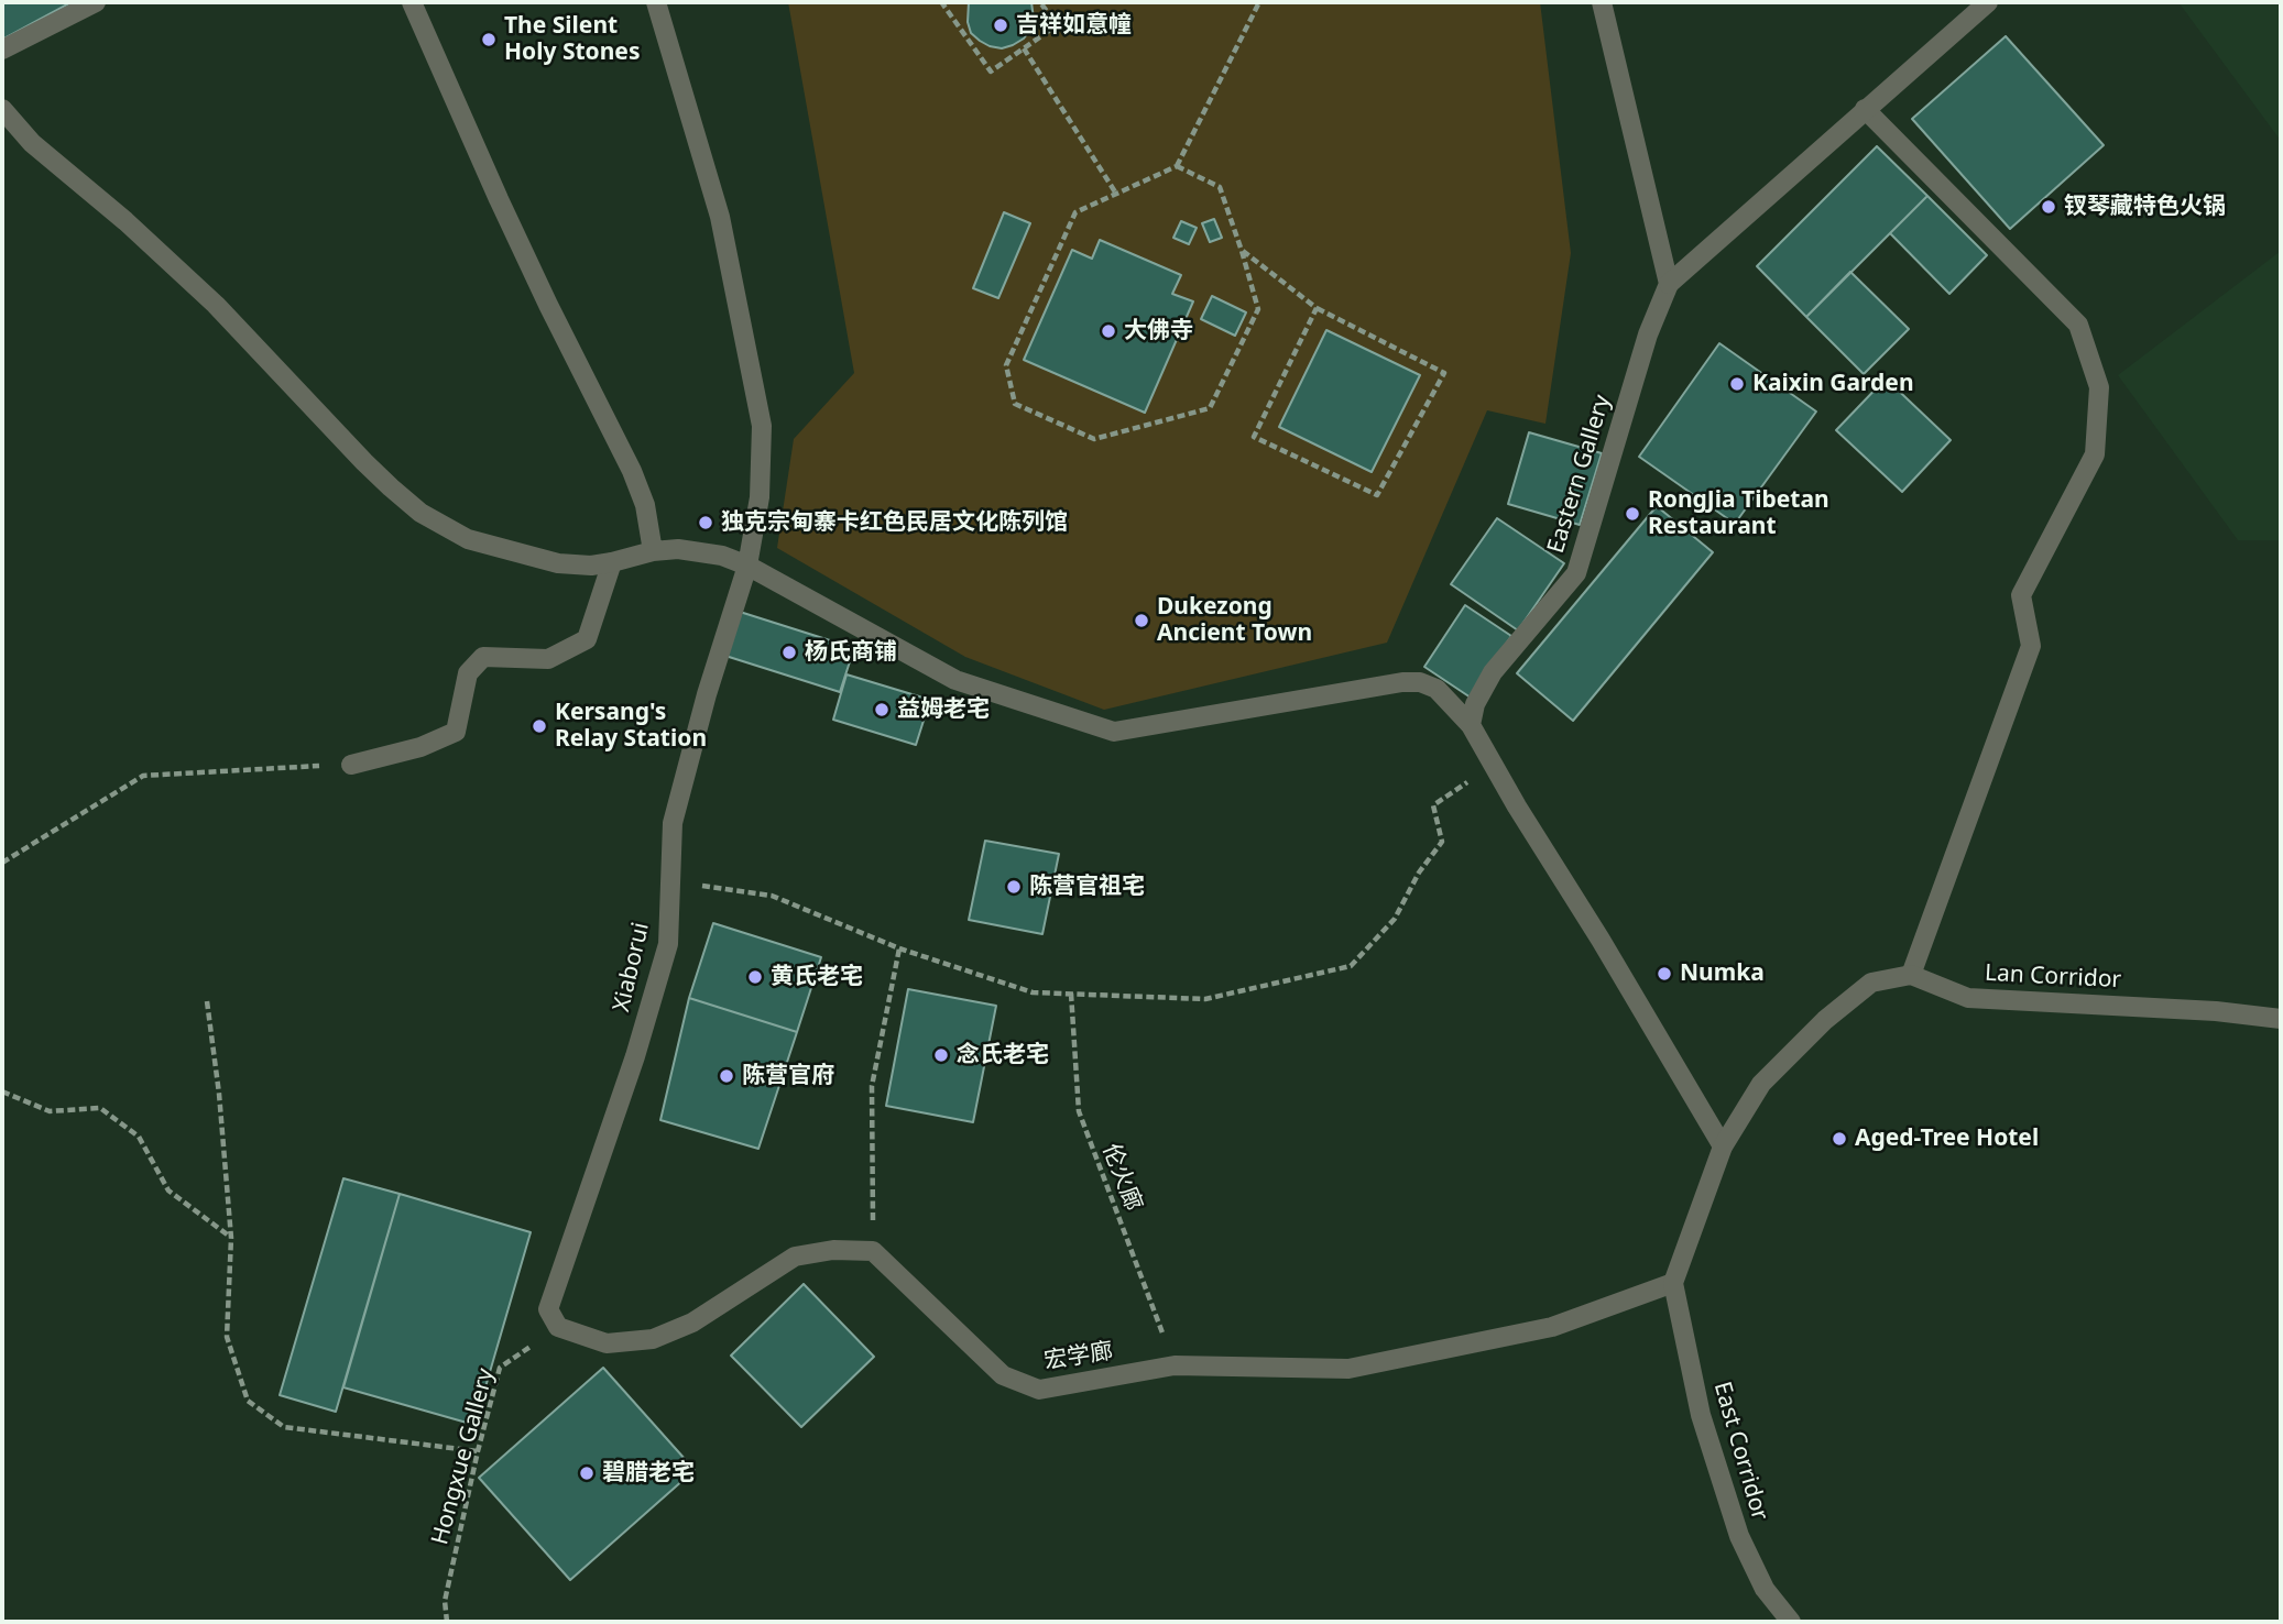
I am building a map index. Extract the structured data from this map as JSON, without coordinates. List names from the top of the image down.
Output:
{
  "streets": {
    "street": [
      "Eastern Gallery",
      "Xiaborui",
      "Lan Corridor",
      "宏学廊",
      "East Corridor"
    ],
    "path": ["伦火廊", "Hongxue Gallery"]
  },
  "crossings": [
    ["Xiaborui", "Hongxue Gallery"],
    ["伦火廊", "宏学廊"],
    ["宏学廊", "East Corridor"]
  ],
  "places": [
    "吉祥如意幢",
    "The Silent Holy Stones",
    "钗琴藏特色火锅",
    "大佛寺",
    "Kaixin Garden",
    "RongJia Tibetan Restaurant",
    "独克宗甸寨卡红色民居文化陈列馆",
    "Dukezong Ancient Town",
    "杨氏商铺",
    "益姆老宅",
    "Kersang's Relay Station",
    "陈营官祖宅",
    "Numka",
    "黄氏老宅",
    "念氏老宅",
    "陈营官府",
    "Aged-Tree Hotel",
    "碧腊老宅"
  ]
}
